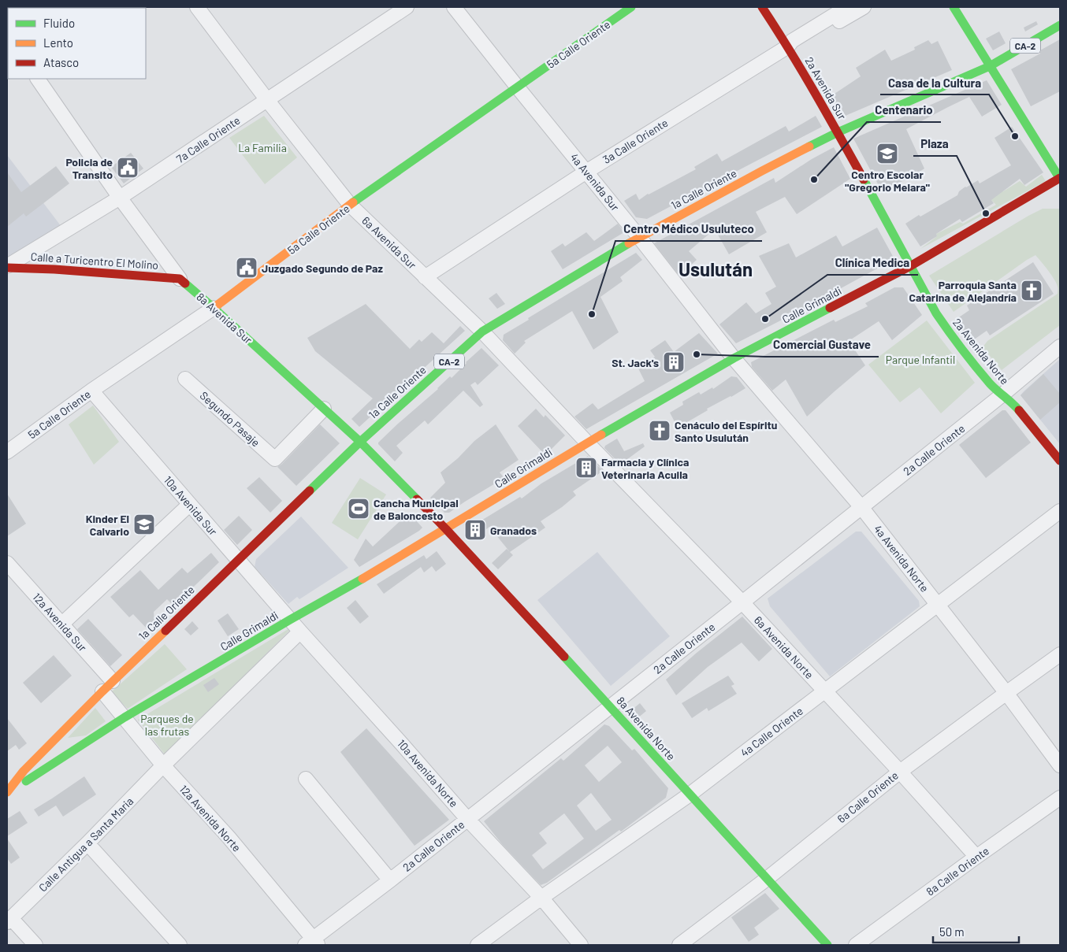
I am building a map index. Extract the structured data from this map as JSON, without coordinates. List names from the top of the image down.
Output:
{
  "streets": {
    "main road": [
      "5a Calle Oriente",
      "CA-2",
      "2a Avenida Sur",
      "1a Calle Oriente",
      "Calle a Turicentro El Molino",
      "Calle Grimaldi",
      "8a Avenida Sur",
      "2a Avenida Norte",
      "8a Avenida Norte"
    ],
    "street": [
      "7a Calle Oriente",
      "3a Calle Oriente",
      "4a Avenida Sur",
      "6a Avenida Sur",
      "Segundo Pasaje",
      "2a Calle Oriente",
      "10a Avenida Sur",
      "4a Avenida Norte",
      "12a Avenida Sur",
      "6a Avenida Norte",
      "4a Calle Oriente",
      "10a Avenida Norte",
      "6a Calle Oriente",
      "12a Avenida Norte",
      "Calle Antigua a Santa Maria",
      "8a Calle Oriente"
    ]
  },
  "crossings": [
    ["5a Calle Oriente", "4a Avenida Sur"],
    ["5a Calle Oriente", "6a Avenida Sur"],
    ["5a Calle Oriente", "8a Avenida Sur"],
    ["5a Calle Oriente", "10a Avenida Sur"],
    ["CA-2", "1a Calle Oriente"],
    ["2a Avenida Sur", "3a Calle Oriente"],
    ["2a Avenida Sur", "1a Calle Oriente"],
    ["2a Avenida Sur", "Calle Grimaldi"],
    ["2a Avenida Sur", "2a Avenida Norte"],
    ["7a Calle Oriente", "6a Avenida Sur"],
    ["7a Calle Oriente", "Calle a Turicentro El Molino"],
    ["7a Calle Oriente", "8a Avenida Sur"],
    ["3a Calle Oriente", "4a Avenida Sur"],
    ["3a Calle Oriente", "6a Avenida Sur"],
    ["4a Avenida Sur", "1a Calle Oriente"],
    ["4a Avenida Sur", "Calle Grimaldi"],
    ["4a Avenida Sur", "4a Avenida Norte"],
    ["1a Calle Oriente", "6a Avenida Sur"],
    ["1a Calle Oriente", "Calle Grimaldi"],
    ["1a Calle Oriente", "8a Avenida Sur"],
    ["1a Calle Oriente", "10a Avenida Sur"],
    ["1a Calle Oriente", "12a Avenida Sur"],
    ["1a Calle Oriente", "12a Avenida Norte"],
    ["6a Avenida Sur", "Calle Grimaldi"],
    ["6a Avenida Sur", "6a Avenida Norte"],
    ["Calle a Turicentro El Molino", "8a Avenida Sur"],
    ["Calle Grimaldi", "8a Avenida Sur"],
    ["Calle Grimaldi", "2a Avenida Norte"],
    ["Calle Grimaldi", "10a Avenida Sur"],
    ["Calle Grimaldi", "4a Avenida Norte"],
    ["Calle Grimaldi", "6a Avenida Norte"],
    ["Calle Grimaldi", "8a Avenida Norte"],
    ["Calle Grimaldi", "10a Avenida Norte"],
    ["Calle Grimaldi", "12a Avenida Norte"],
    ["8a Avenida Sur", "Segundo Pasaje"],
    ["8a Avenida Sur", "8a Avenida Norte"],
    ["2a Avenida Norte", "2a Calle Oriente"],
    ["2a Calle Oriente", "4a Avenida Norte"],
    ["2a Calle Oriente", "6a Avenida Norte"],
    ["2a Calle Oriente", "8a Avenida Norte"],
    ["2a Calle Oriente", "10a Avenida Norte"],
    ["2a Calle Oriente", "12a Avenida Norte"],
    ["10a Avenida Sur", "10a Avenida Norte"],
    ["4a Avenida Norte", "4a Calle Oriente"],
    ["4a Avenida Norte", "6a Calle Oriente"],
    ["6a Avenida Norte", "4a Calle Oriente"],
    ["6a Avenida Norte", "6a Calle Oriente"],
    ["6a Avenida Norte", "8a Calle Oriente"],
    ["8a Avenida Norte", "4a Calle Oriente"],
    ["8a Avenida Norte", "6a Calle Oriente"],
    ["4a Calle Oriente", "10a Avenida Norte"],
    ["10a Avenida Norte", "Calle Antigua a Santa Maria"],
    ["12a Avenida Norte", "Calle Antigua a Santa Maria"]
  ],
  "districts": ["Usulután"],
  "parks": ["La Familia", "Parque Infantil", "Parques de las frutas"],
  "places": {
    "other": [
      "Casa de la Cultura",
      "Centenario",
      "Plaza",
      "Centro Médico Usuluteco",
      "Clínica Medica",
      "Comercial Gustave"
    ],
    "school or university": ["Centro Escolar \"Gregorio Melara\"", "Kinder El Calvario"],
    "public building": ["Policia de Transito", "Juzgado Segundo de Paz"],
    "church": ["Parroquia Santa Catarina de Alejandría", "Cenáculo del Espíritu Santo Usulután"],
    "building": ["St. Jack's", "Farmacia y Clínica Veterinaria Acuila", "Granados"],
    "sports": ["Cancha Municipal de Baloncesto"]
  },
  "legend": ["Fluido", "Lento", "Atasco"],
  "scale_bar": "50 m"
}
